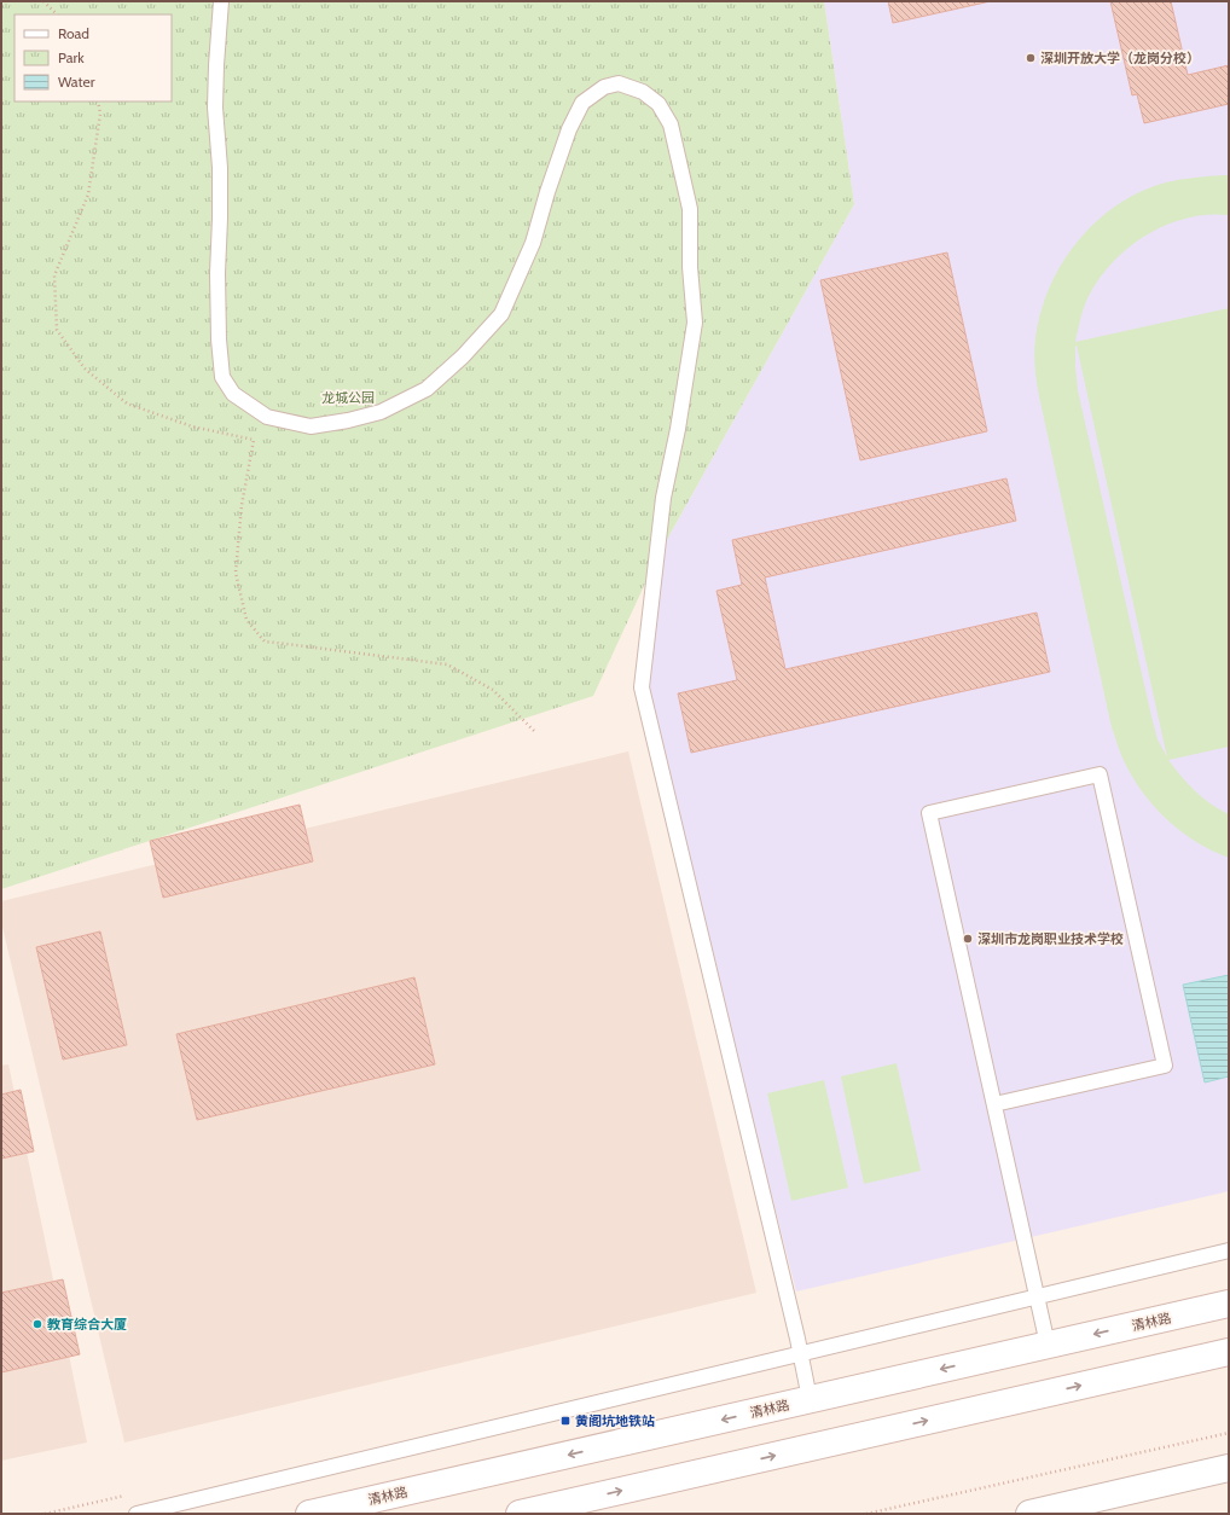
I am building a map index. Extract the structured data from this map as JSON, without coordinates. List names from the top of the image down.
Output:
{
  "streets": {
    "main road": ["清林路"]
  },
  "parks": ["龙城公园"],
  "places": {
    "other": ["深圳开放大学（龙岗分校）", "深圳市龙岗职业技术学校", "教育综合大厦"],
    "transit": ["黄阁坑地铁站"]
  },
  "legend": ["Road", "Park", "Water"]
}
